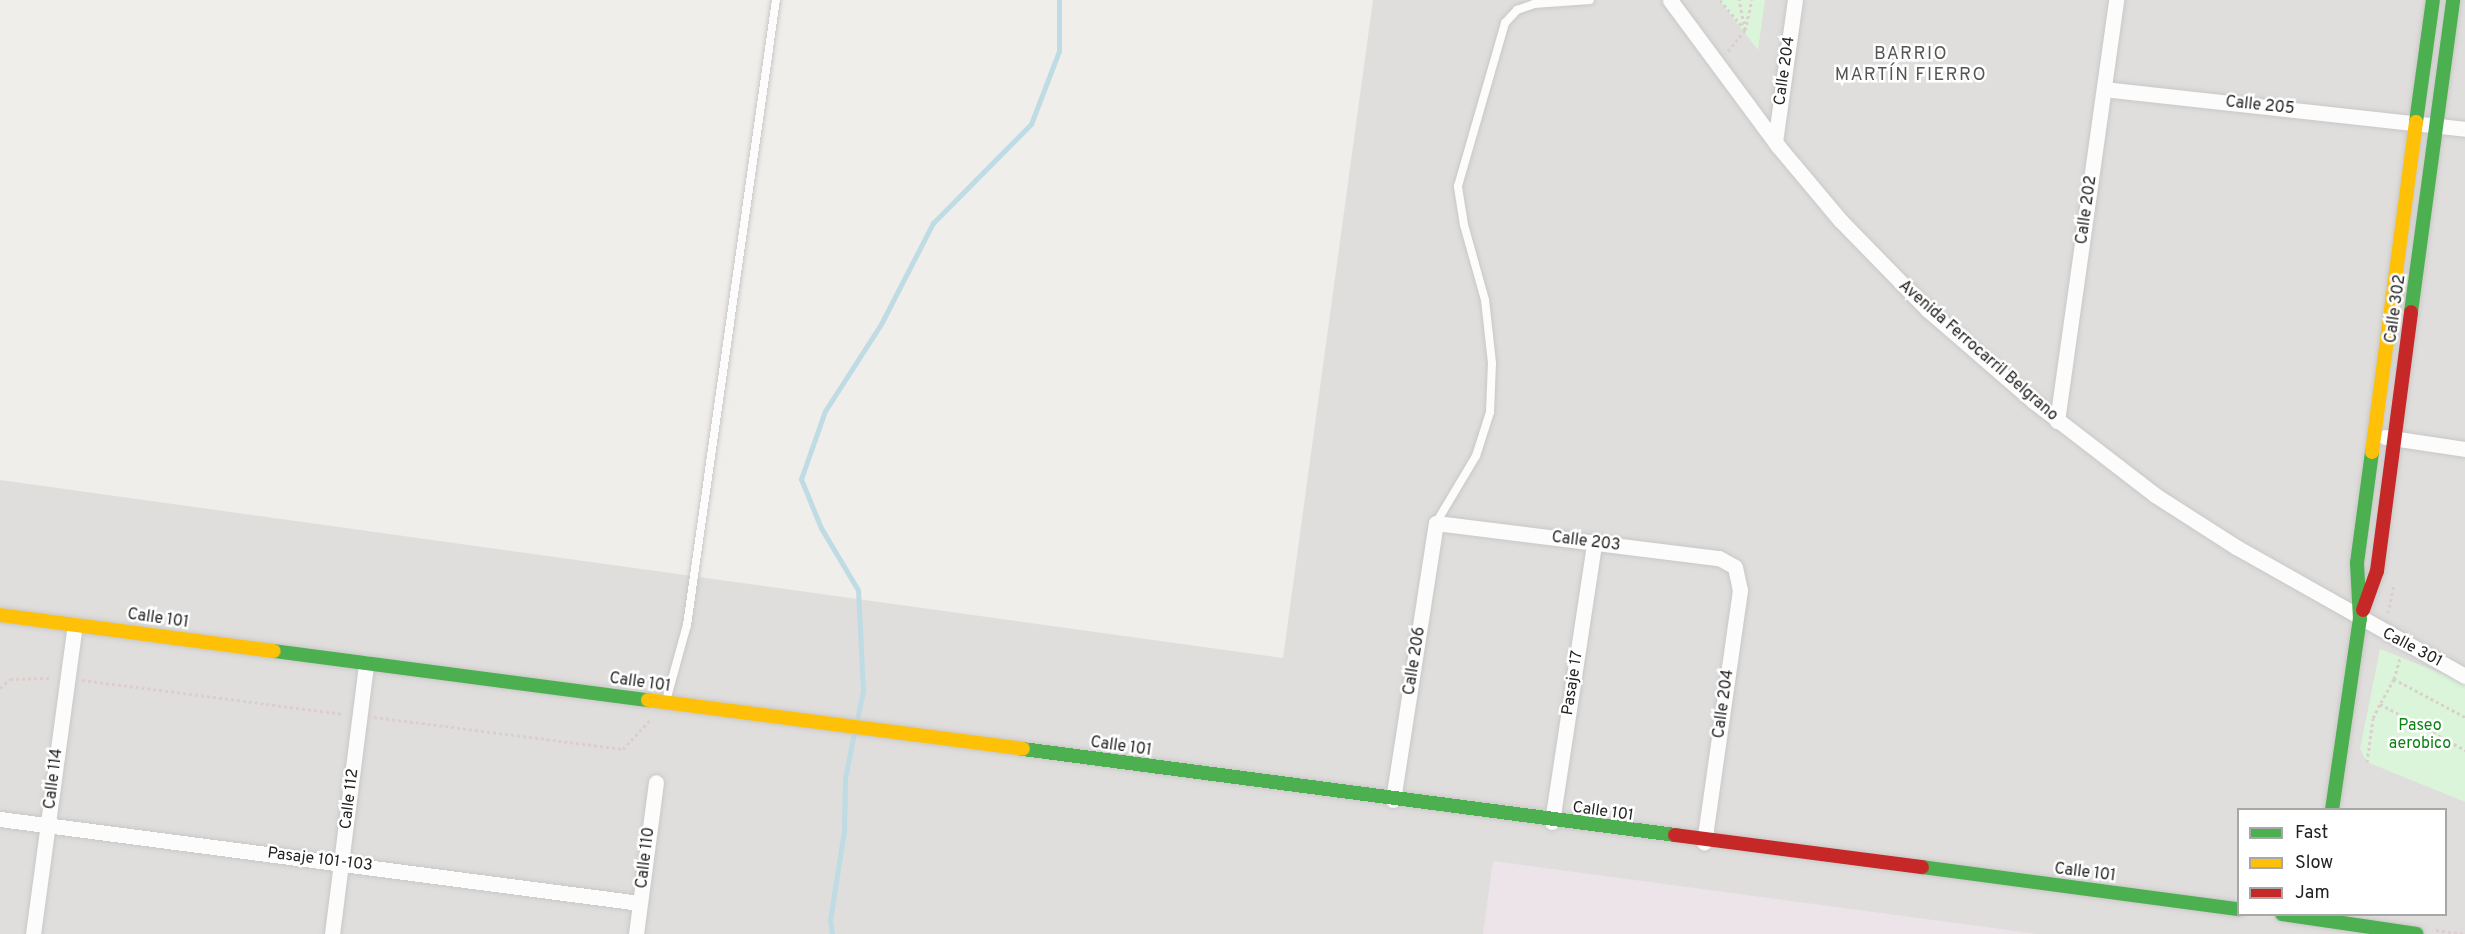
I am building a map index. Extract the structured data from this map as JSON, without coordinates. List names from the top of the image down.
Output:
{
  "streets": {
    "street": [
      "Calle 204",
      "Calle 205",
      "Calle 202",
      "Calle 302",
      "Avenida Ferrocarril Belgrano",
      "Calle 203",
      "Calle 101",
      "Calle 301",
      "Calle 206",
      "Pasaje 17",
      "Calle 114",
      "Calle 112",
      "Calle 110",
      "Pasaje 101-103"
    ]
  },
  "crossings": [
    ["Calle 204", "Avenida Ferrocarril Belgrano"],
    ["Calle 204", "Calle 203"],
    ["Calle 204", "Calle 101"],
    ["Calle 205", "Calle 202"],
    ["Calle 205", "Calle 302"],
    ["Calle 202", "Avenida Ferrocarril Belgrano"],
    ["Calle 302", "Avenida Ferrocarril Belgrano"],
    ["Calle 302", "Calle 301"],
    ["Avenida Ferrocarril Belgrano", "Calle 301"],
    ["Calle 203", "Calle 206"],
    ["Calle 203", "Pasaje 17"],
    ["Calle 101", "Calle 206"],
    ["Calle 101", "Pasaje 17"],
    ["Calle 101", "Calle 114"],
    ["Calle 101", "Calle 112"],
    ["Calle 114", "Pasaje 101-103"],
    ["Calle 112", "Pasaje 101-103"],
    ["Calle 110", "Pasaje 101-103"]
  ],
  "districts": ["BARRIO MARTÍN FIERRO"],
  "parks": ["Paseo aerobico"],
  "legend": ["Fast", "Slow", "Jam"]
}
